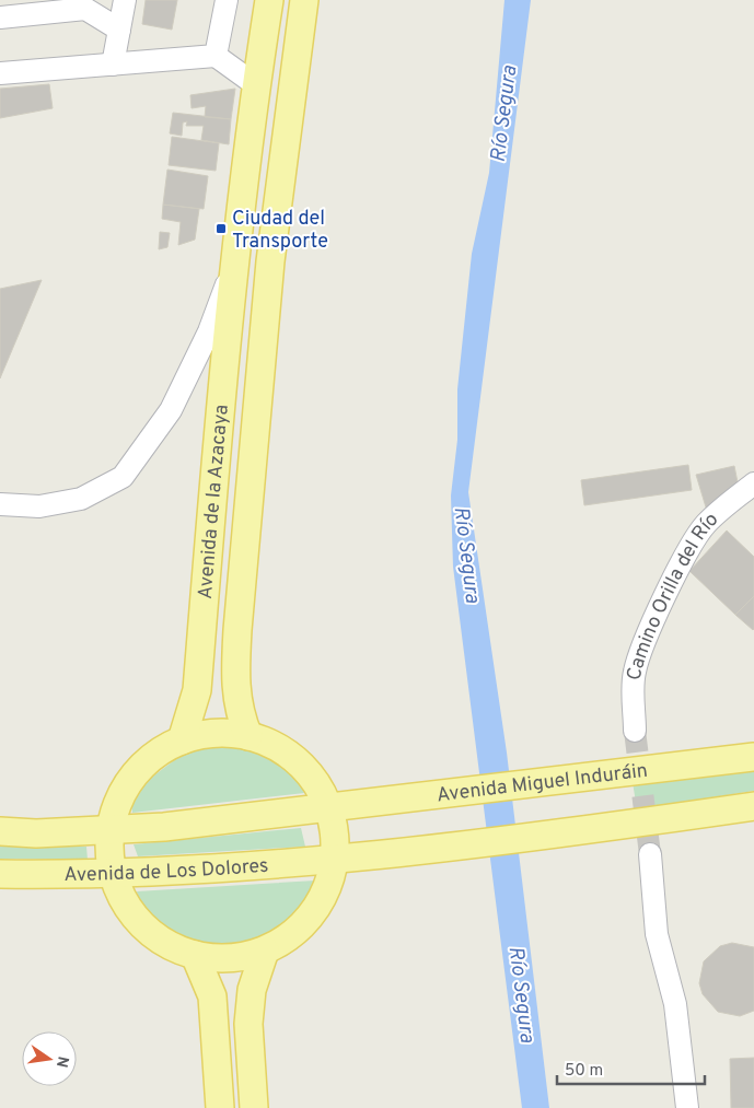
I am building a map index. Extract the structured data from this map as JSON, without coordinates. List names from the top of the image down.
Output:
{
  "streets": {
    "main road": ["Avenida de la Azacaya", "Avenida Miguel Induráin", "Avenida de Los Dolores"],
    "street": ["Camino Orilla del Río"]
  },
  "water": ["Río Segura"],
  "places": {
    "transit": ["Ciudad del Transporte"]
  },
  "scale_bar": "50 m",
  "north": "right"
}
